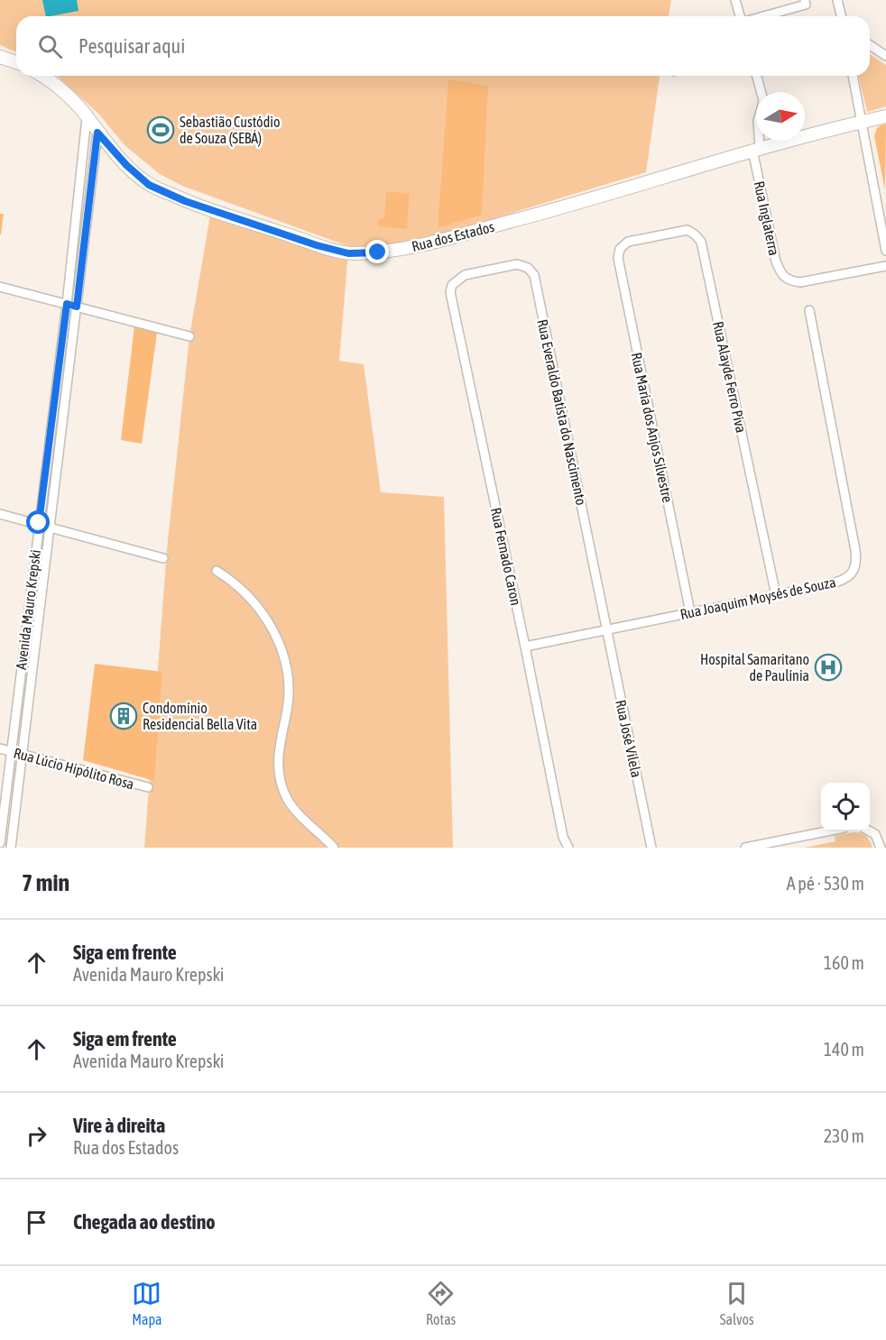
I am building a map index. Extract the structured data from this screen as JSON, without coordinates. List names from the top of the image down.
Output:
{
  "streets": {
    "street": [
      "Rua Inglaterra",
      "Rua dos Estados",
      "Rua Alayde Ferro Piva",
      "Rua Everaldo Batista do Nascimento",
      "Rua Maria dos Anjos Silvestre",
      "Rua Fernado Caron",
      "Rua Joaquim Moysés de Souza",
      "Avenida Mauro Krepski",
      "Rua José Vilela",
      "Rua Lúcio Hipólito Rosa"
    ]
  },
  "crossings": [
    ["Rua Inglaterra", "Rua dos Estados"],
    ["Rua dos Estados", "Avenida Mauro Krepski"],
    ["Rua Alayde Ferro Piva", "Rua Maria dos Anjos Silvestre"],
    ["Rua Alayde Ferro Piva", "Rua Joaquim Moysés de Souza"],
    ["Rua Everaldo Batista do Nascimento", "Rua Fernado Caron"],
    ["Rua Everaldo Batista do Nascimento", "Rua Joaquim Moysés de Souza"],
    ["Rua Everaldo Batista do Nascimento", "Rua José Vilela"],
    ["Rua Maria dos Anjos Silvestre", "Rua Joaquim Moysés de Souza"],
    ["Rua Fernado Caron", "Rua Joaquim Moysés de Souza"],
    ["Rua Joaquim Moysés de Souza", "Rua José Vilela"],
    ["Avenida Mauro Krepski", "Rua Lúcio Hipólito Rosa"]
  ],
  "places": {
    "sports": ["Sebastião Custódio de Souza (SEBÁ)"],
    "hospital": ["Hospital Samaritano de Paulínia"],
    "building": ["Condomínio Residencial Bella Vita"]
  },
  "north": "right",
  "page": {
    "search": "Pesquisar aqui",
    "heading": ["7 min", "A pé · 530 m"],
    "list": [
      ["Siga em frente", "Avenida Mauro Krepski", "160 m"],
      ["Siga em frente", "Avenida Mauro Krepski", "140 m"],
      ["Vire à direita", "Rua dos Estados", "230 m"],
      "Chegada ao destino"
    ],
    "nav": ["Mapa", "Rotas", "Salvos"]
  }
}
